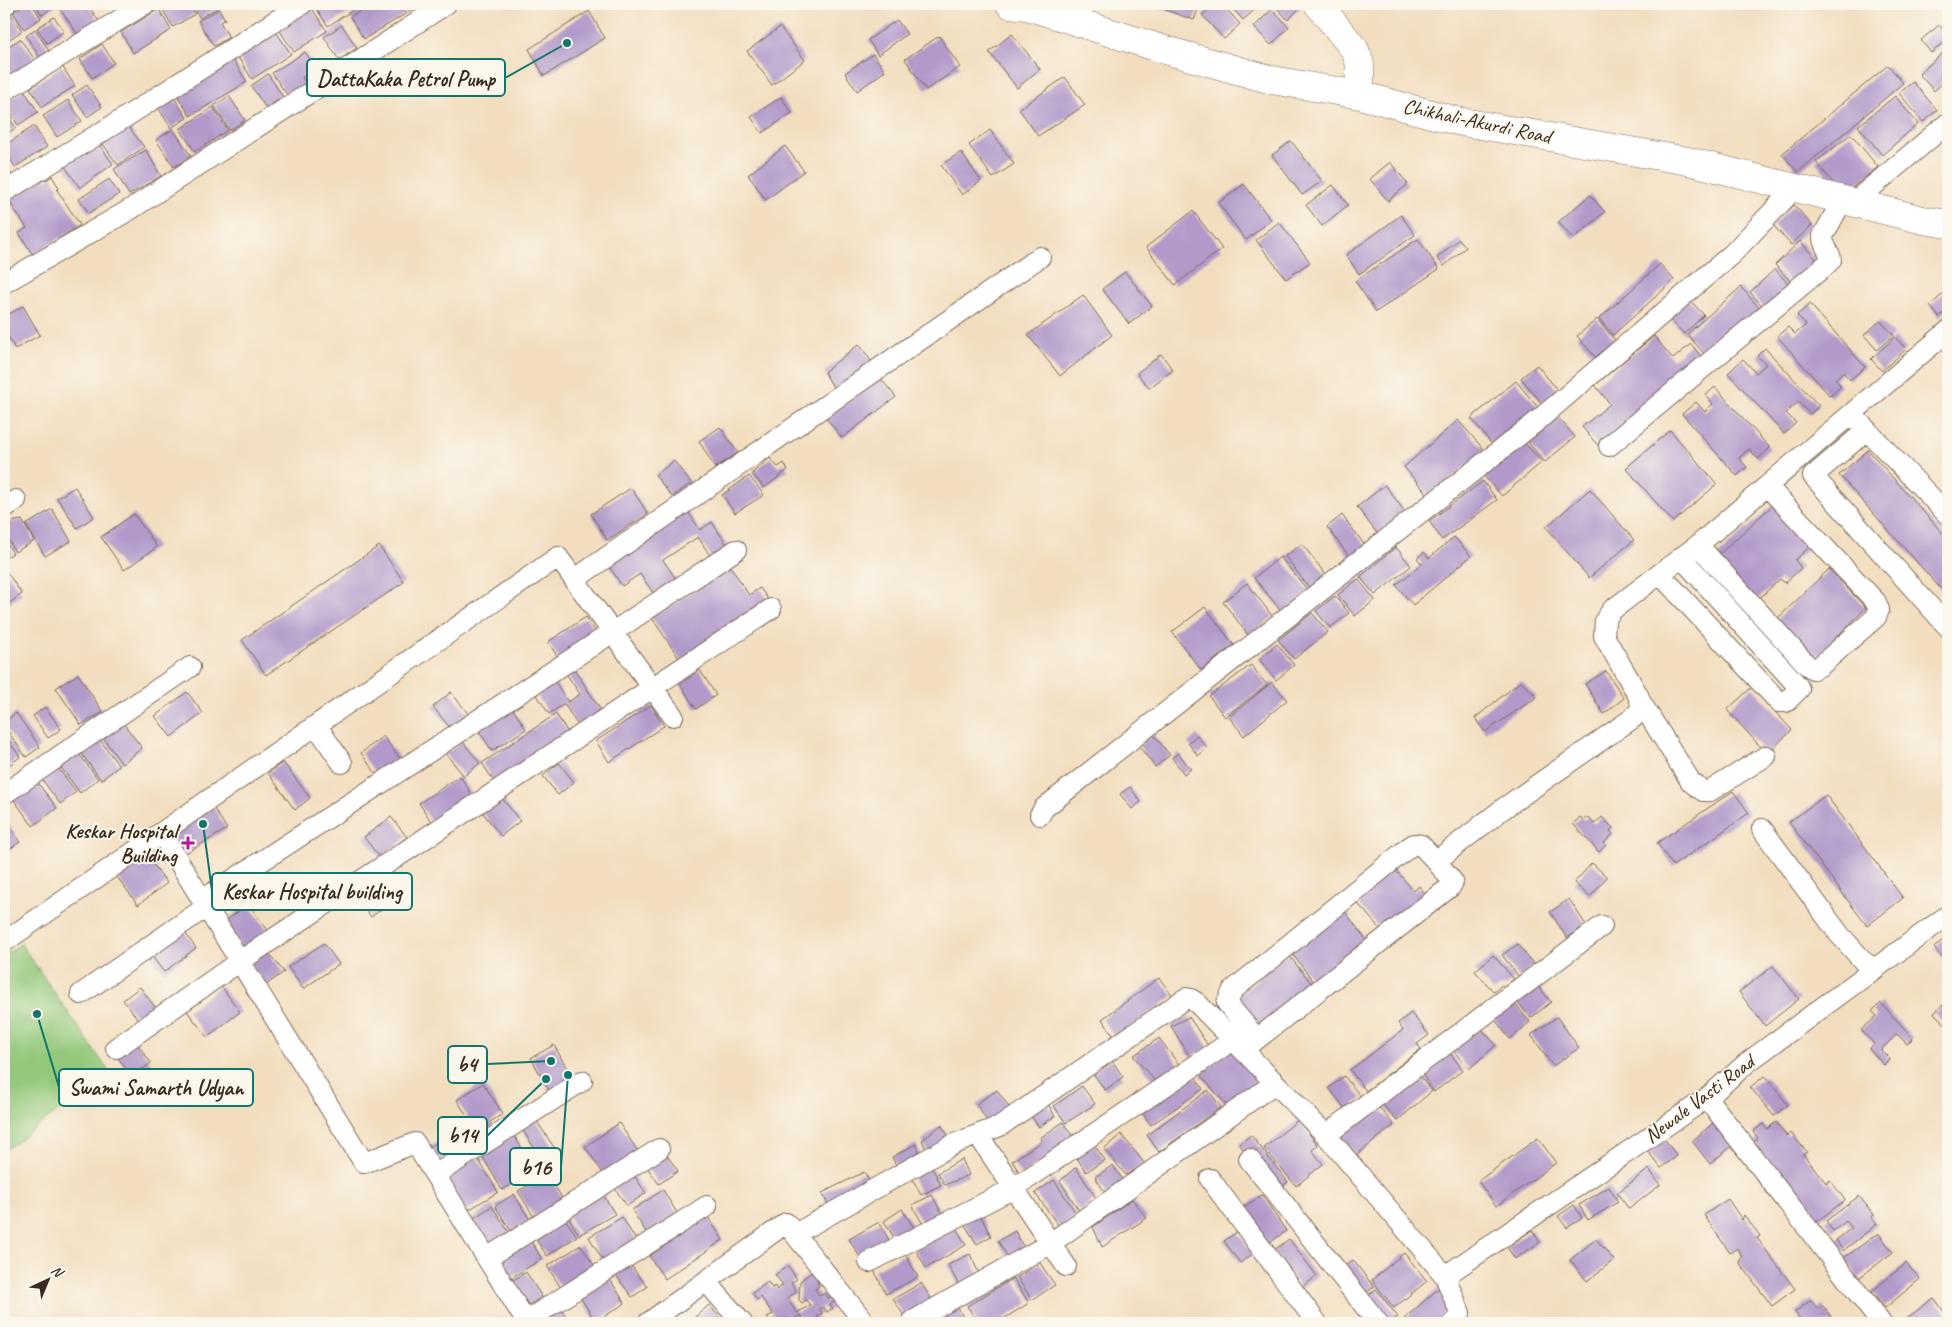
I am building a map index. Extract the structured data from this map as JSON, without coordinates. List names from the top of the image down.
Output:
{
  "streets": {
    "main road": ["Chikhali-Akurdi Road"],
    "street": ["Newale Vasti Road"]
  },
  "places": {
    "other": [
      "DattaKaka Petrol Pump",
      "Keskar Hospital building",
      "Swami Samarth Udyan",
      "b4",
      "b16",
      "b14"
    ],
    "health": ["Keskar Hospital Building"]
  },
  "north": "top right"
}
